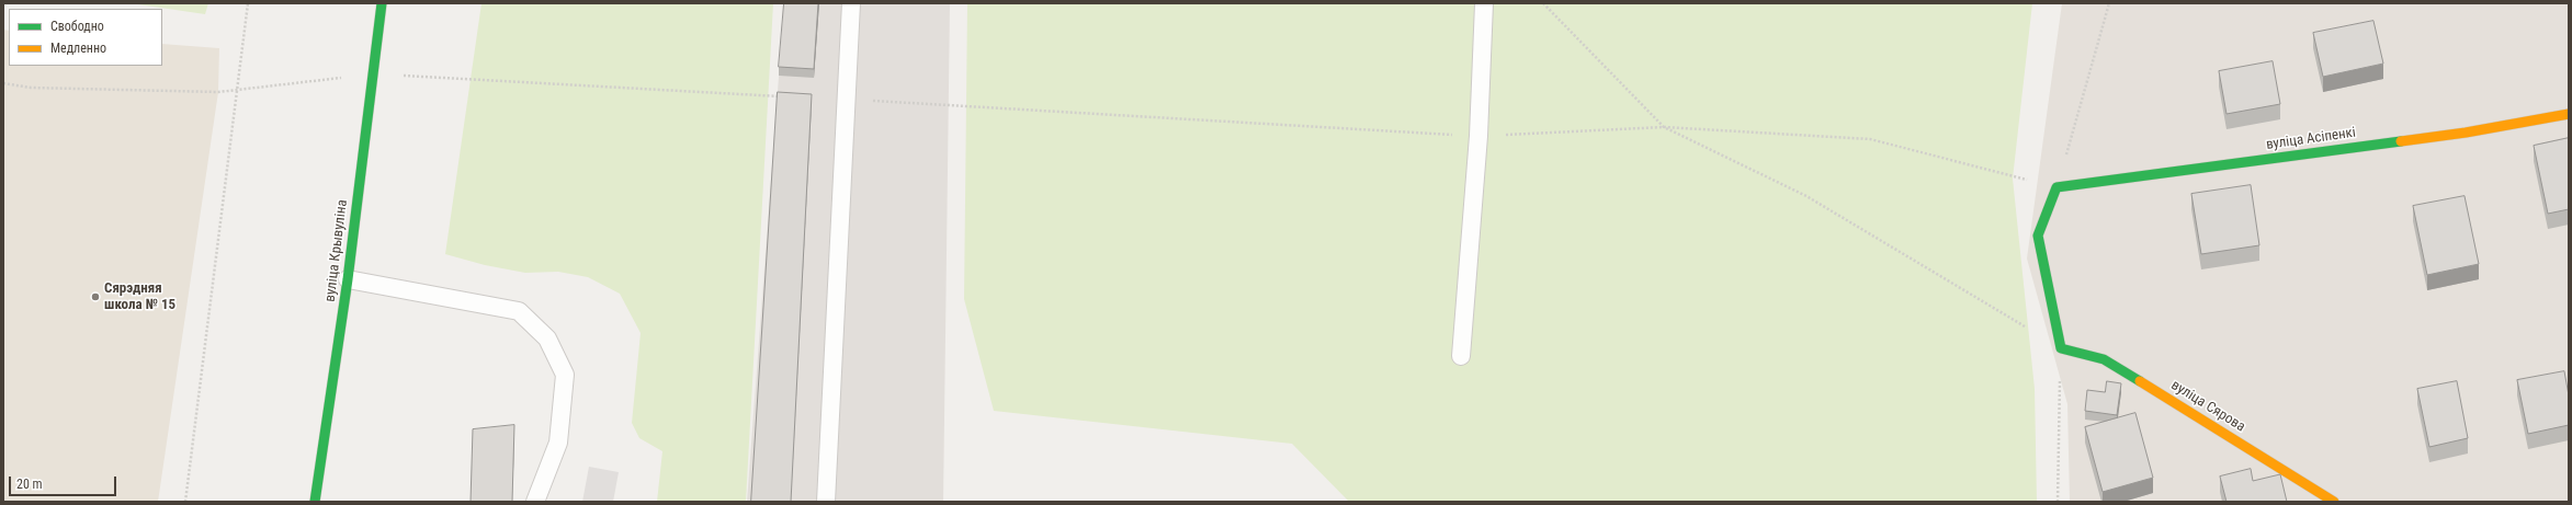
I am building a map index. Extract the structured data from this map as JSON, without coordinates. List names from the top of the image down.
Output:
{
  "streets": {
    "street": ["вуліца Асіпенкі", "вуліца Крывуліна", "вуліца Сярова"]
  },
  "places": ["Сярэдняя школа № 15"],
  "legend": ["Свободно", "Медленно"],
  "scale_bar": "20 m"
}
